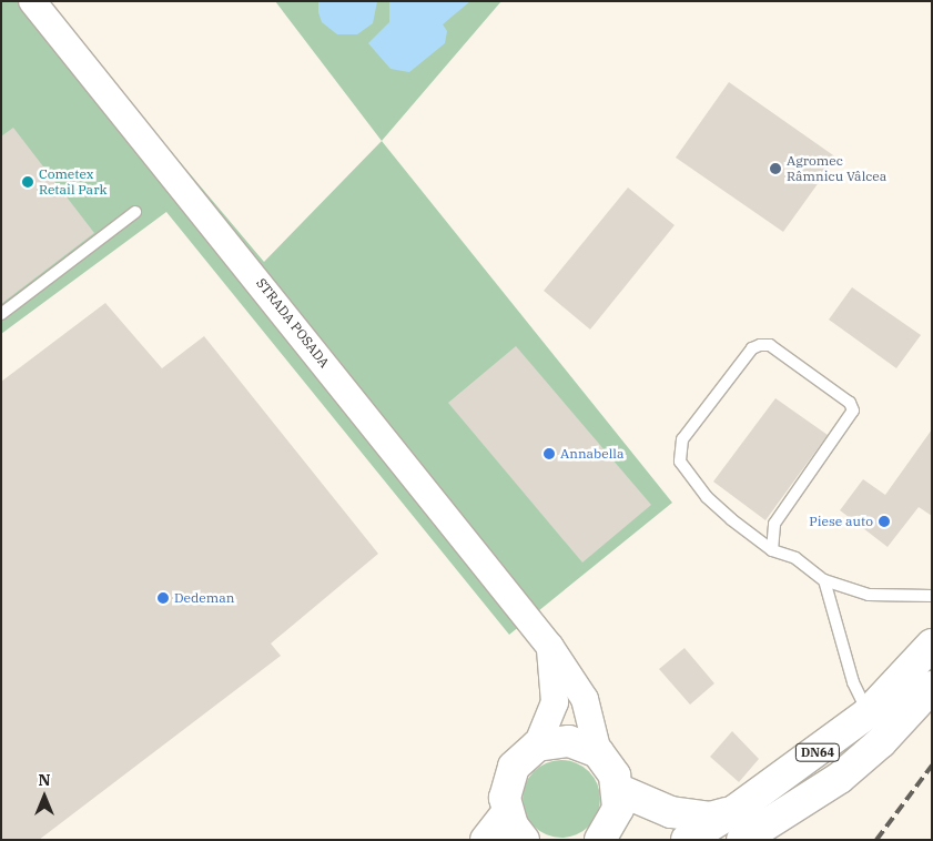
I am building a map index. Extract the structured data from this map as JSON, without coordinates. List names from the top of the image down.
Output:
{
  "streets": {
    "main road": ["DN64"],
    "street": ["STRADA POSADA"]
  },
  "places": [
    "Agromec Râmnicu Vâlcea",
    "Cometex Retail Park",
    "Annabella",
    "Piese auto",
    "Dedeman"
  ],
  "north": "top"
}
